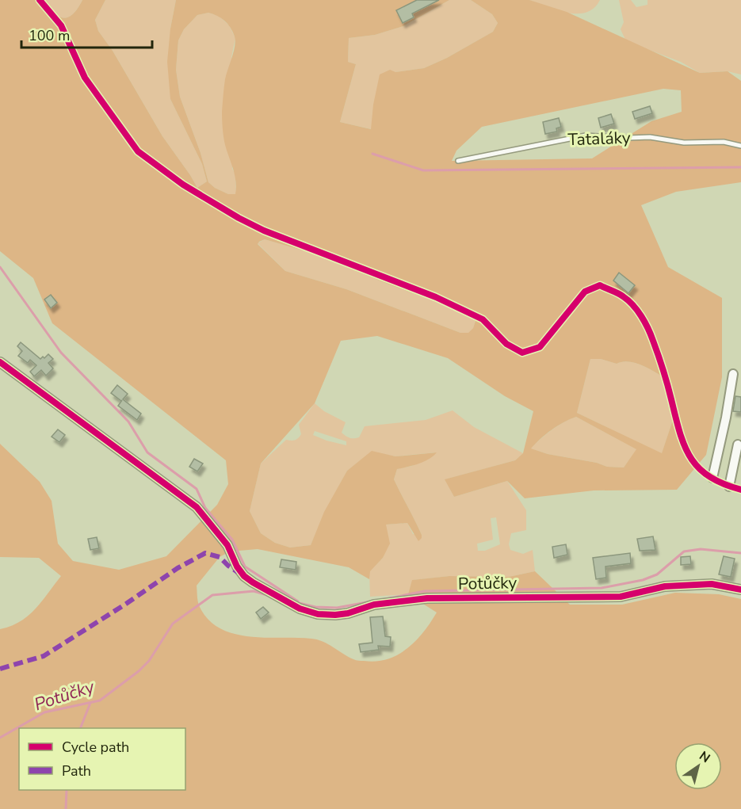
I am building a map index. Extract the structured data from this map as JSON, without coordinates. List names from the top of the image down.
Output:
{
  "streets": {
    "street": ["Potůčky"],
    "lane": ["Tataláky"]
  },
  "water": ["Potůčky"],
  "legend": ["Cycle path", "Path"],
  "scale_bar": "100 m",
  "north": "top right"
}
